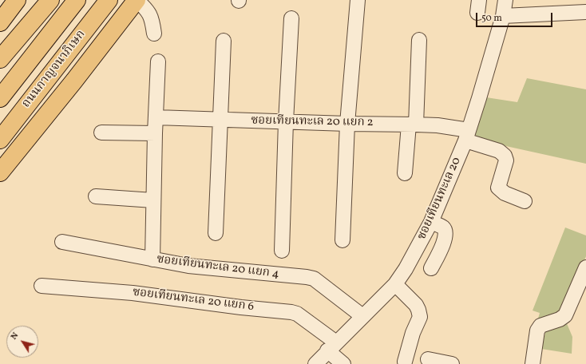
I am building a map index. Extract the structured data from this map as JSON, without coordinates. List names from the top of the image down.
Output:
{
  "streets": {
    "main road": ["ถนนกาญจนาภิเษก"],
    "street": [
      "ซอยเทียนทะเล 20 แยก 2",
      "ซอยเทียนทะเล 20",
      "ซอยเทียนทะเล 20 แยก 4",
      "ซอยเทียนทะเล 20 แยก 6"
    ]
  },
  "crossings": [
    ["ซอยเทียนทะเล 20 แยก 2", "ซอยเทียนทะเล 20"],
    ["ซอยเทียนทะเล 20", "ซอยเทียนทะเล 20 แยก 4"],
    ["ซอยเทียนทะเล 20", "ซอยเทียนทะเล 20 แยก 6"]
  ],
  "scale_bar": "50 m",
  "north": "top left"
}
